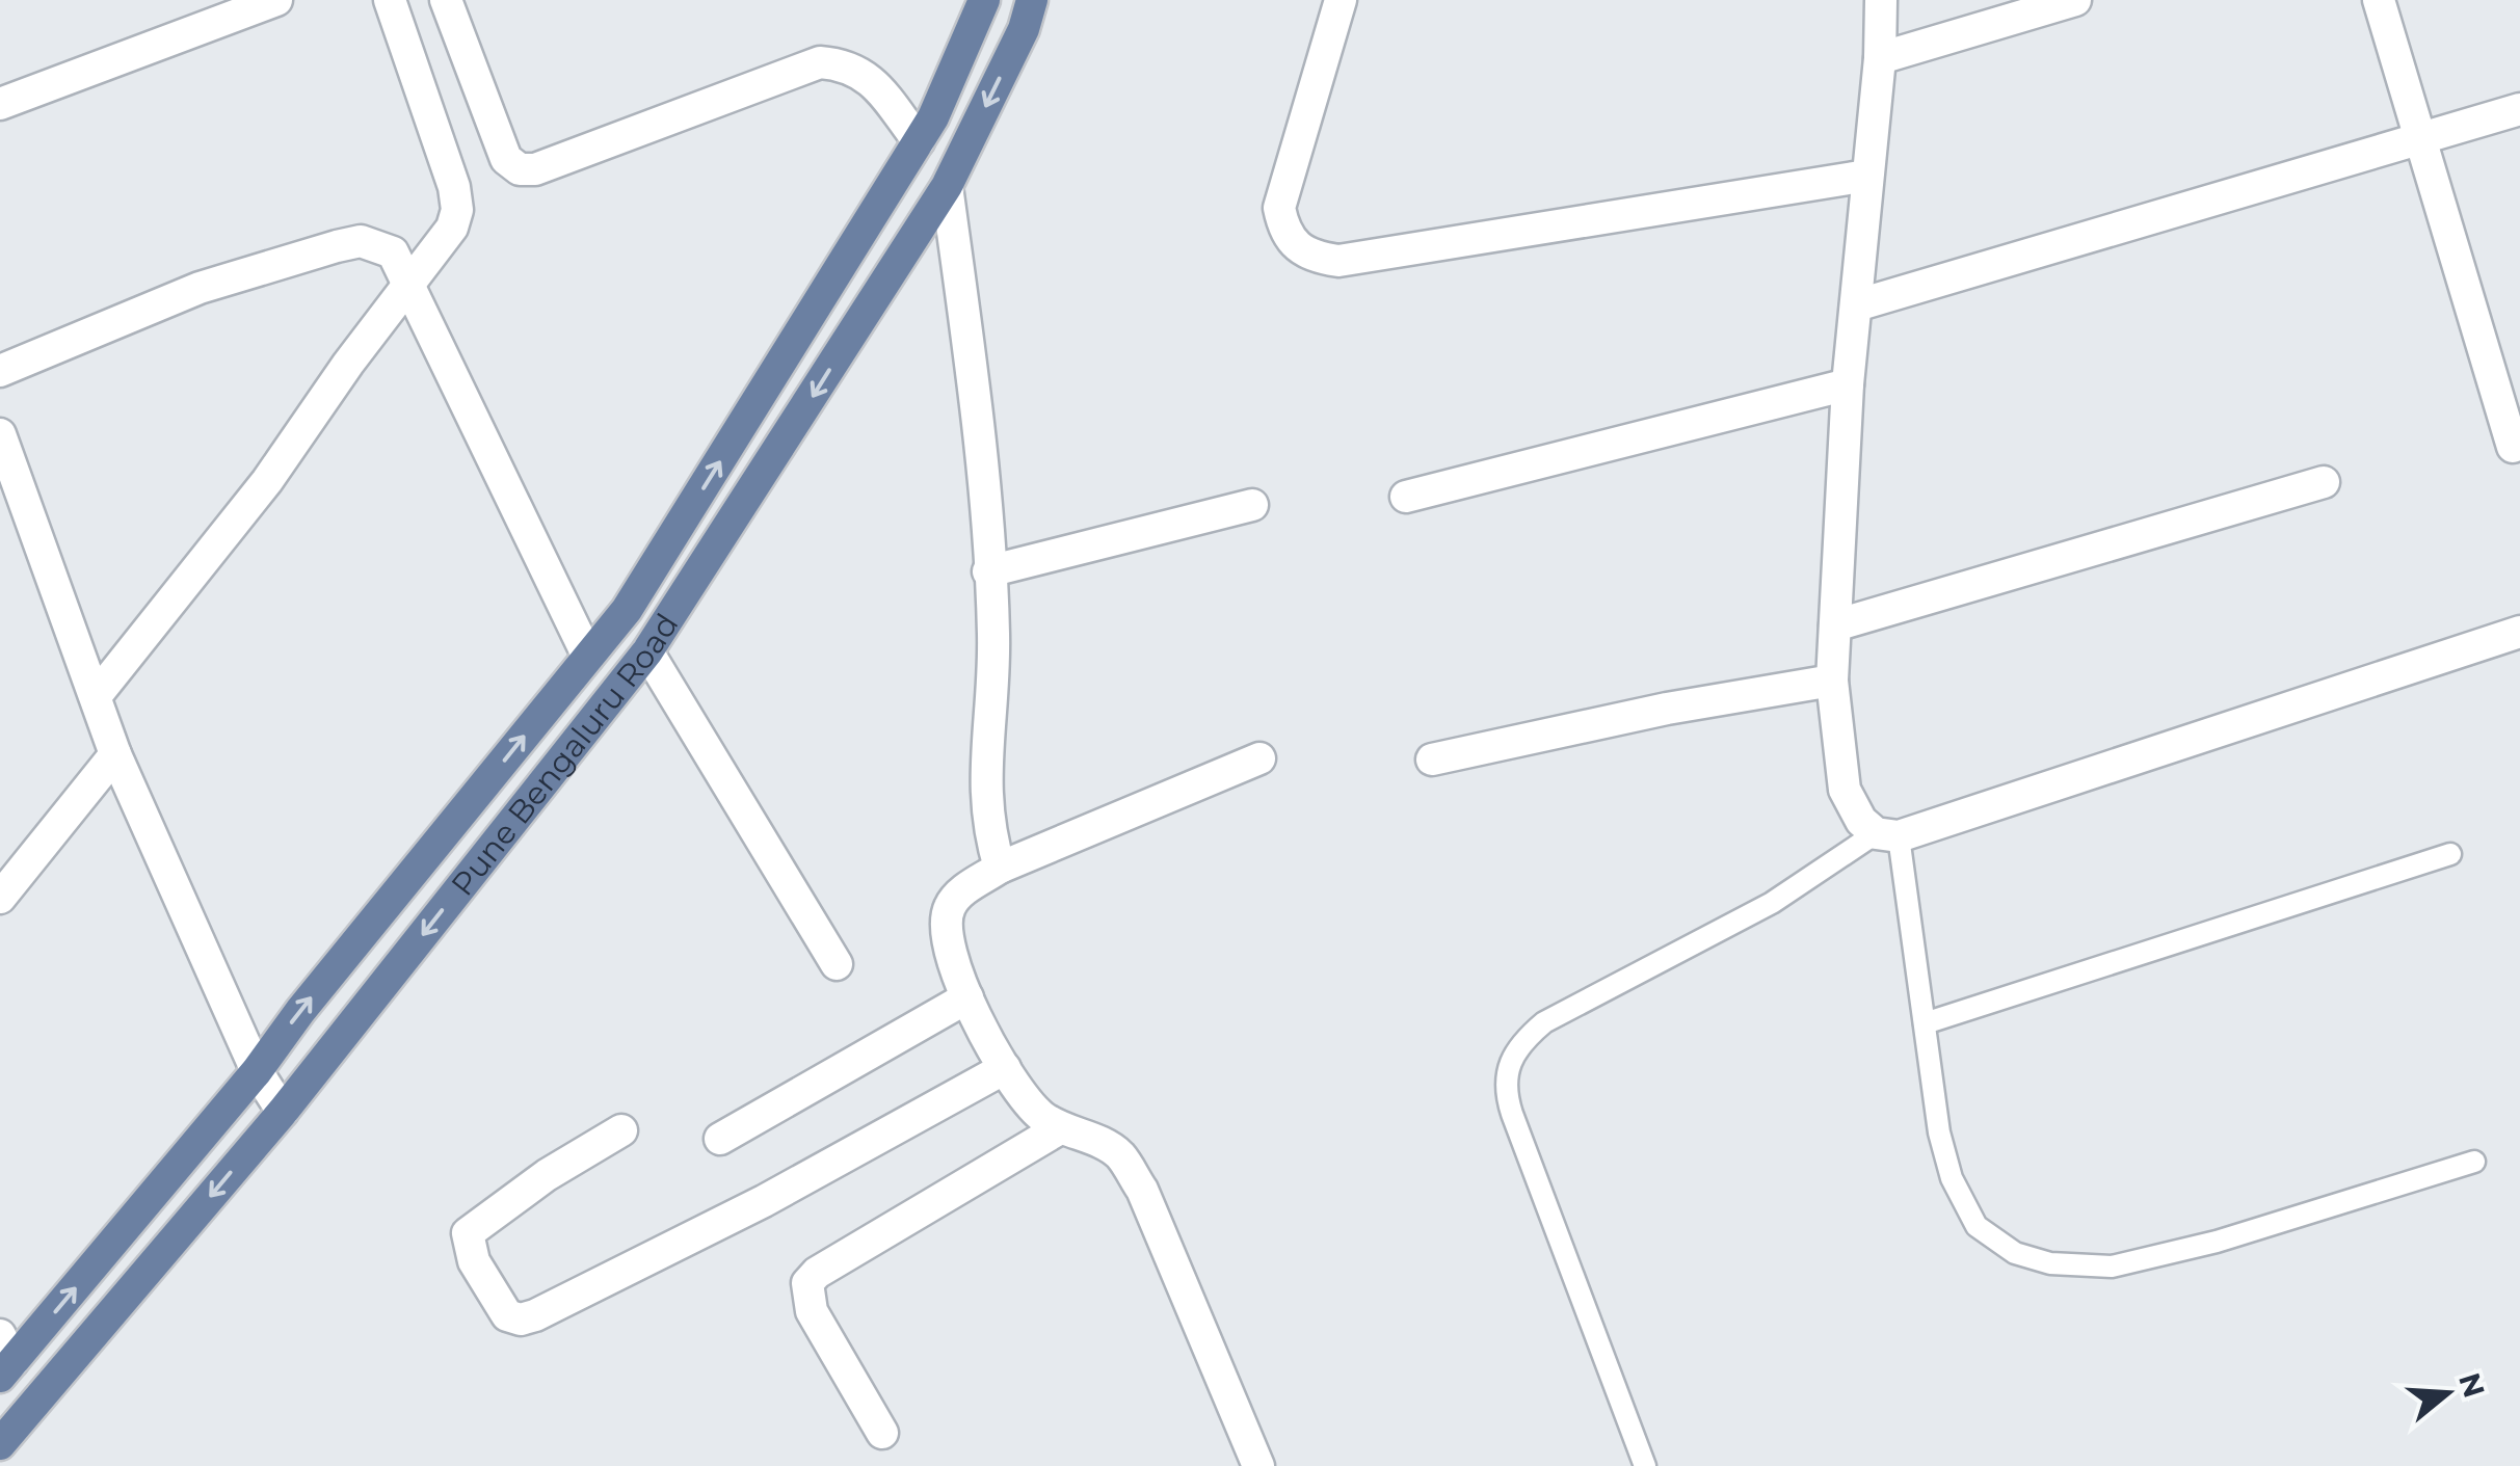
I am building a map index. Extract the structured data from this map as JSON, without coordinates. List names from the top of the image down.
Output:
{
  "streets": {
    "main road": ["Pune Bengaluru Road"]
  },
  "north": "right"
}
